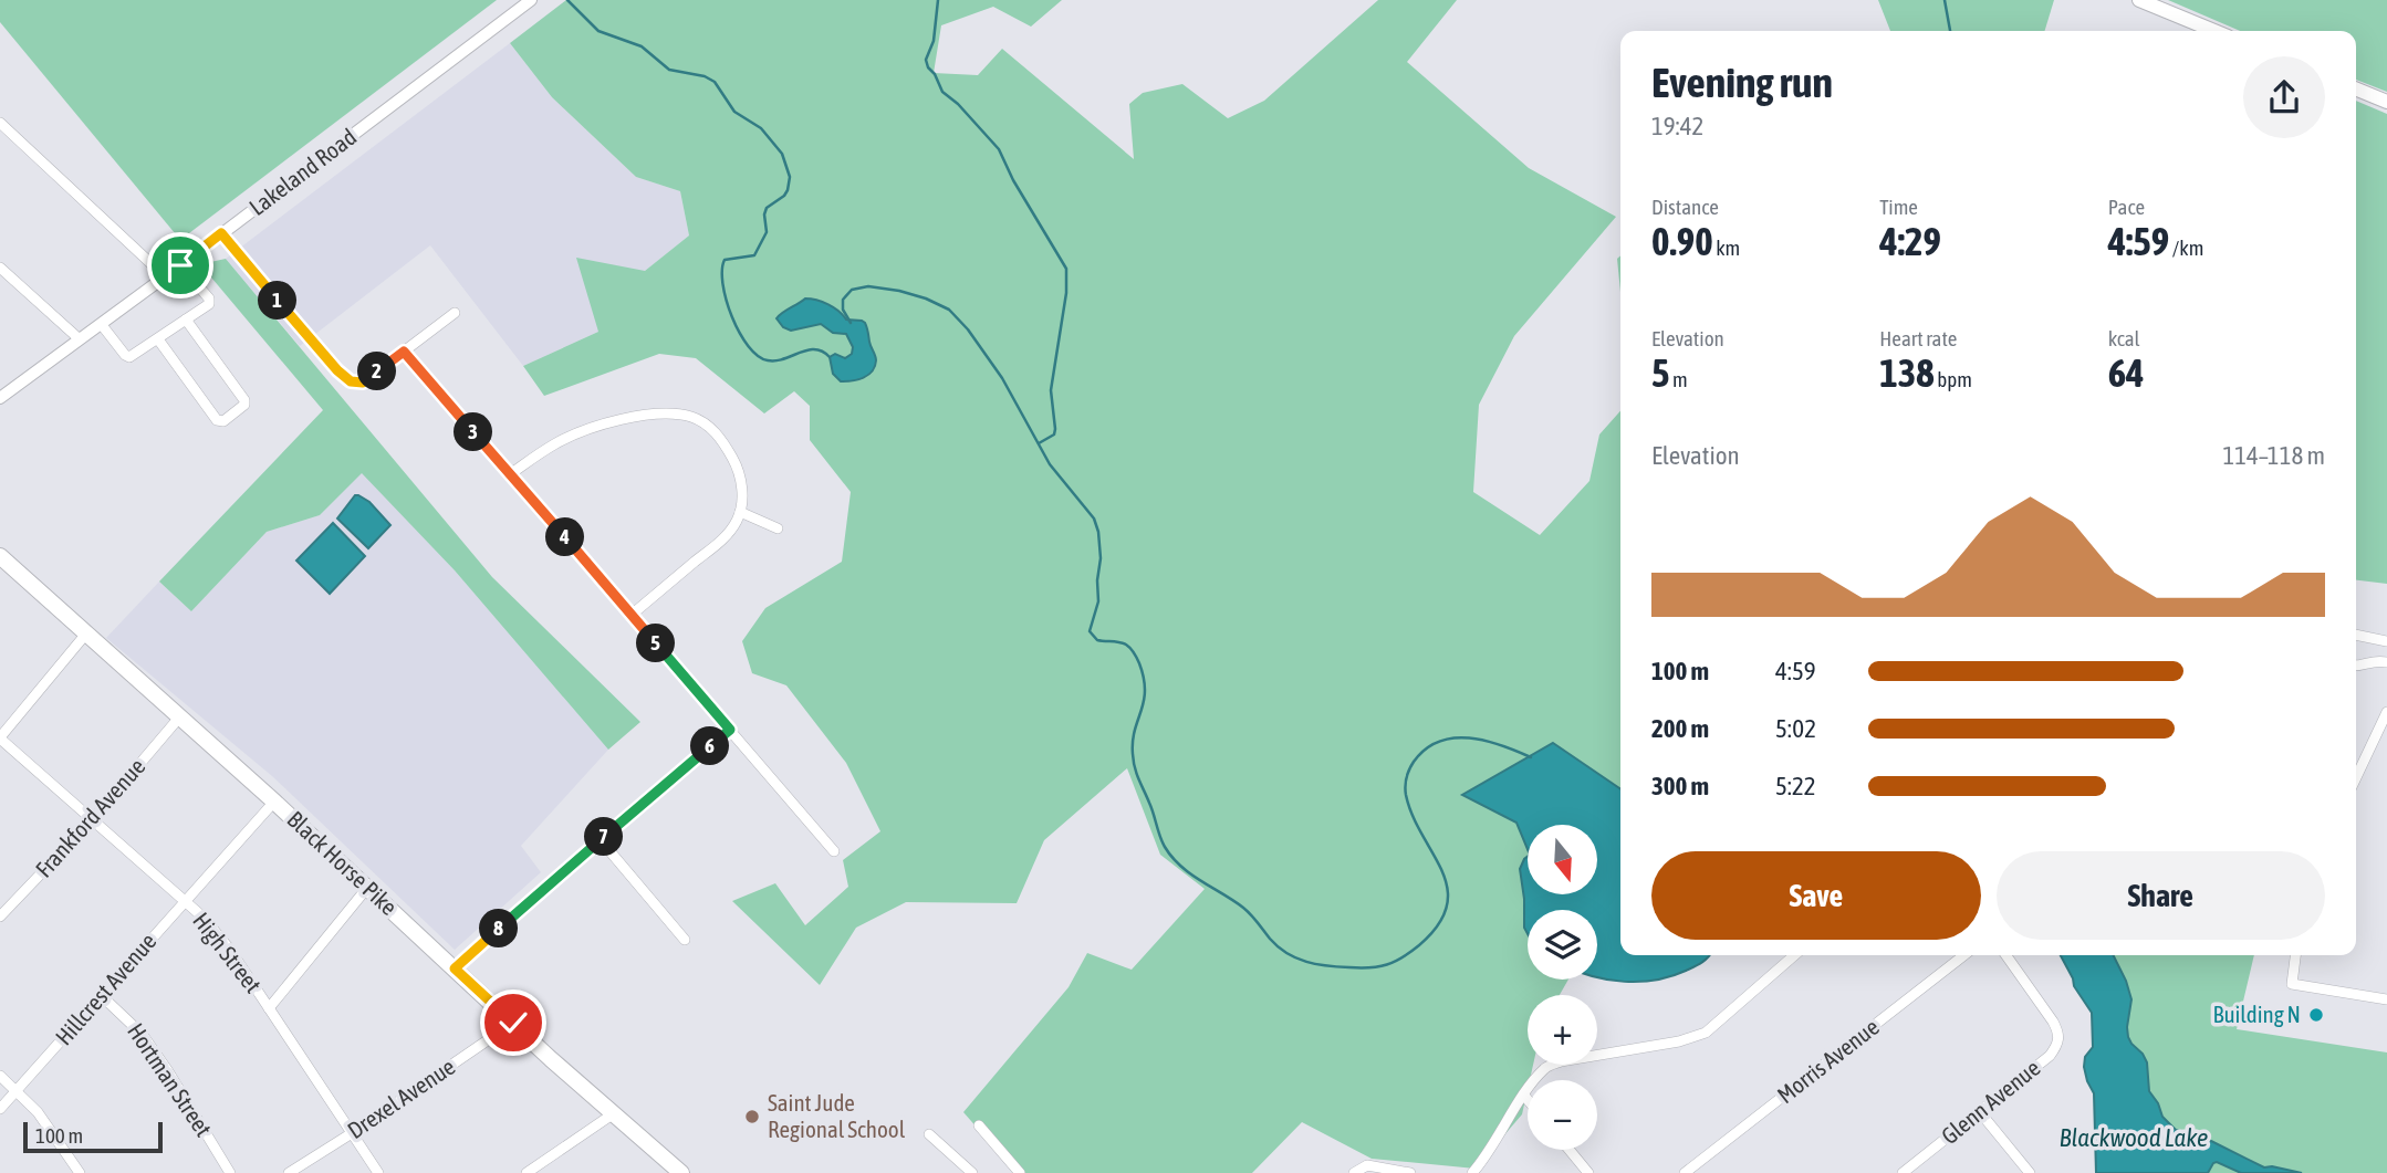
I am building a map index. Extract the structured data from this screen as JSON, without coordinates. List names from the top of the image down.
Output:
{
  "streets": {
    "main road": ["Black Horse Pike"],
    "street": [
      "Lakeland Road",
      "Frankford Avenue",
      "High Street",
      "Hillcrest Avenue",
      "Morris Avenue",
      "Hortman Street",
      "Drexel Avenue",
      "Glenn Avenue"
    ]
  },
  "crossings": [
    ["Frankford Avenue", "Black Horse Pike"],
    ["Frankford Avenue", "High Street"],
    ["Black Horse Pike", "Hillcrest Avenue"],
    ["Black Horse Pike", "Drexel Avenue"],
    ["High Street", "Hillcrest Avenue"],
    ["High Street", "Drexel Avenue"],
    ["Hillcrest Avenue", "Hortman Street"]
  ],
  "water": ["Blackwood Lake"],
  "places": ["Building N", "Saint Jude Regional School"],
  "scale_bar": "100 m",
  "north": "bottom",
  "page": {
    "heading": ["Evening run", "19:42"],
    "stats": [
      ["Distance", "0.90 km"],
      ["Time", "4:29"],
      ["Pace", "4:59 /km"],
      ["Elevation", "5 m"],
      ["Heart rate", "138 bpm"],
      ["kcal", "64"]
    ],
    "pins": [
      "1",
      "2",
      "3",
      "4",
      "5",
      "6",
      "7",
      "8"
    ],
    "chart": ["Elevation", "114–118 m"],
    "list": [
      {
        "name": "100 m",
        "note": "4:59"
      },
      {
        "name": "200 m",
        "note": "5:02"
      },
      {
        "name": "300 m",
        "note": "5:22"
      }
    ],
    "map_buttons": ["+", "−"],
    "buttons": ["Save", "Share"],
    "scale": "100 m"
  }
}
